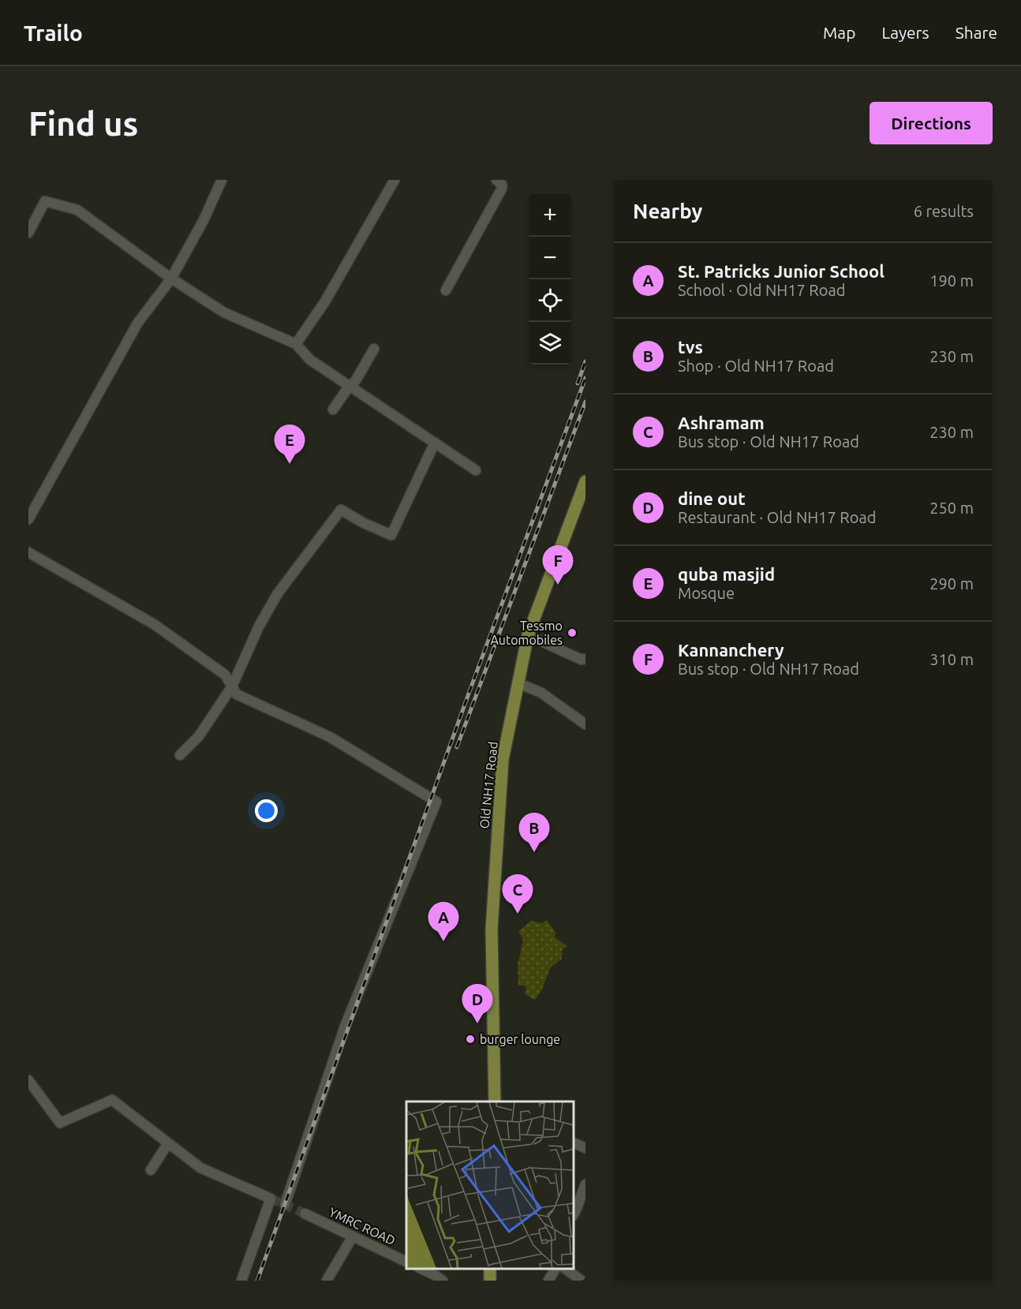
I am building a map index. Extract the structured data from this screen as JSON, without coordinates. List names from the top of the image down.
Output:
{
  "streets": {
    "main road": ["Old NH17 Road"],
    "street": ["YMRC ROAD"]
  },
  "places": ["Tessmo Automobiles", "burger lounge"],
  "page": {
    "header": "Trailo",
    "nav": ["Map", "Layers", "Share"],
    "buttons": "Directions",
    "title": "Find us",
    "heading": ["Nearby", "6 results"],
    "map_buttons": ["+", "−"],
    "list": [
      {
        "mark": "A",
        "name": "St. Patricks Junior School",
        "note": "School · Old NH17 Road",
        "value": "190 m"
      },
      {
        "mark": "B",
        "name": "tvs",
        "note": "Shop · Old NH17 Road",
        "value": "230 m"
      },
      {
        "mark": "C",
        "name": "Ashramam",
        "note": "Bus stop · Old NH17 Road",
        "value": "230 m"
      },
      {
        "mark": "D",
        "name": "dine out",
        "note": "Restaurant · Old NH17 Road",
        "value": "250 m"
      },
      {
        "mark": "E",
        "name": "quba masjid",
        "note": "Mosque",
        "value": "290 m"
      },
      {
        "mark": "F",
        "name": "Kannanchery",
        "note": "Bus stop · Old NH17 Road",
        "value": "310 m"
      }
    ],
    "pins": [
      "E",
      "F",
      "B",
      "C",
      "A",
      "D"
    ]
  }
}
